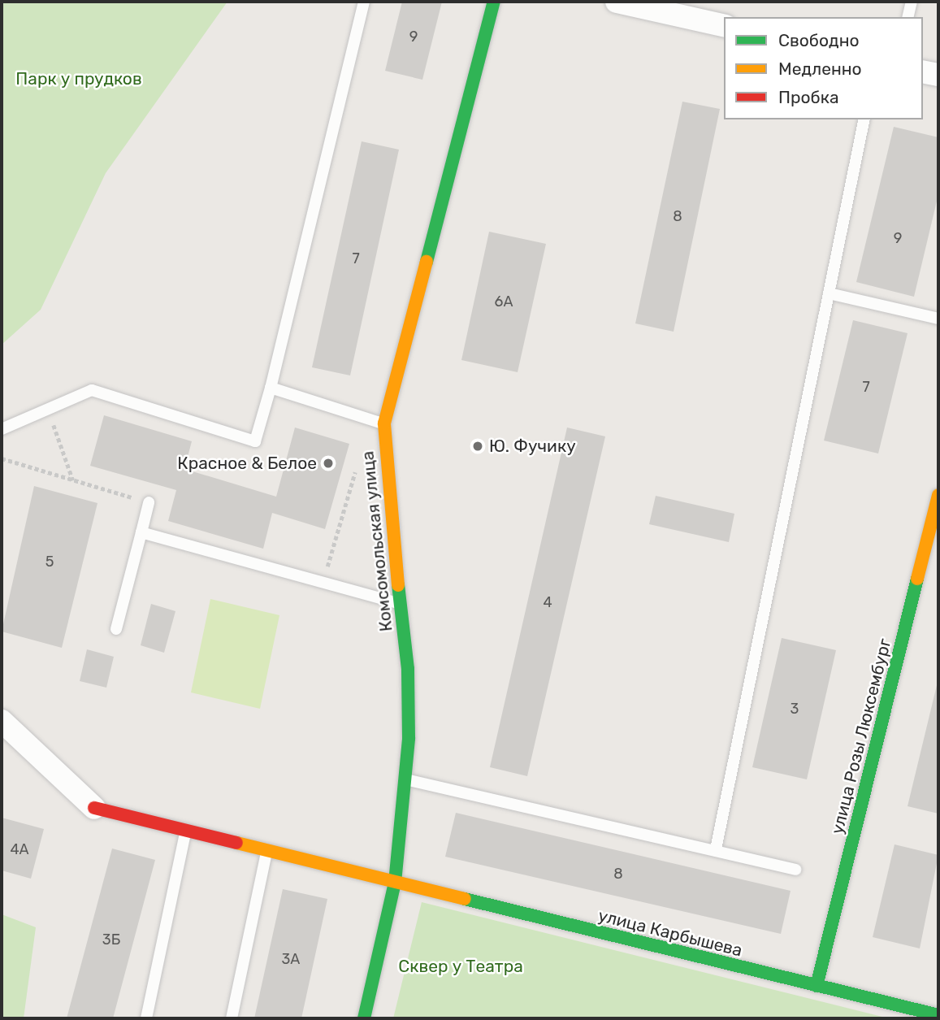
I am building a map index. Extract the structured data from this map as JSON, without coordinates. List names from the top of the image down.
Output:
{
  "streets": {
    "street": ["Комсомольская улица", "улица Розы Люксембург", "улица Карбышева"]
  },
  "crossings": [
    ["Комсомольская улица", "улица Карбышева"],
    ["улица Розы Люксембург", "улица Карбышева"]
  ],
  "parks": ["Парк у прудков", "Сквер у Театра"],
  "places": ["Ю. Фучику", "Красное & Белое"],
  "house_numbers": [
    "9",
    "8",
    "9",
    "7",
    "6А",
    "7",
    "5",
    "4",
    "3",
    "4А",
    "8",
    "3Б",
    "3А"
  ],
  "legend": ["Свободно", "Медленно", "Пробка"]
}
